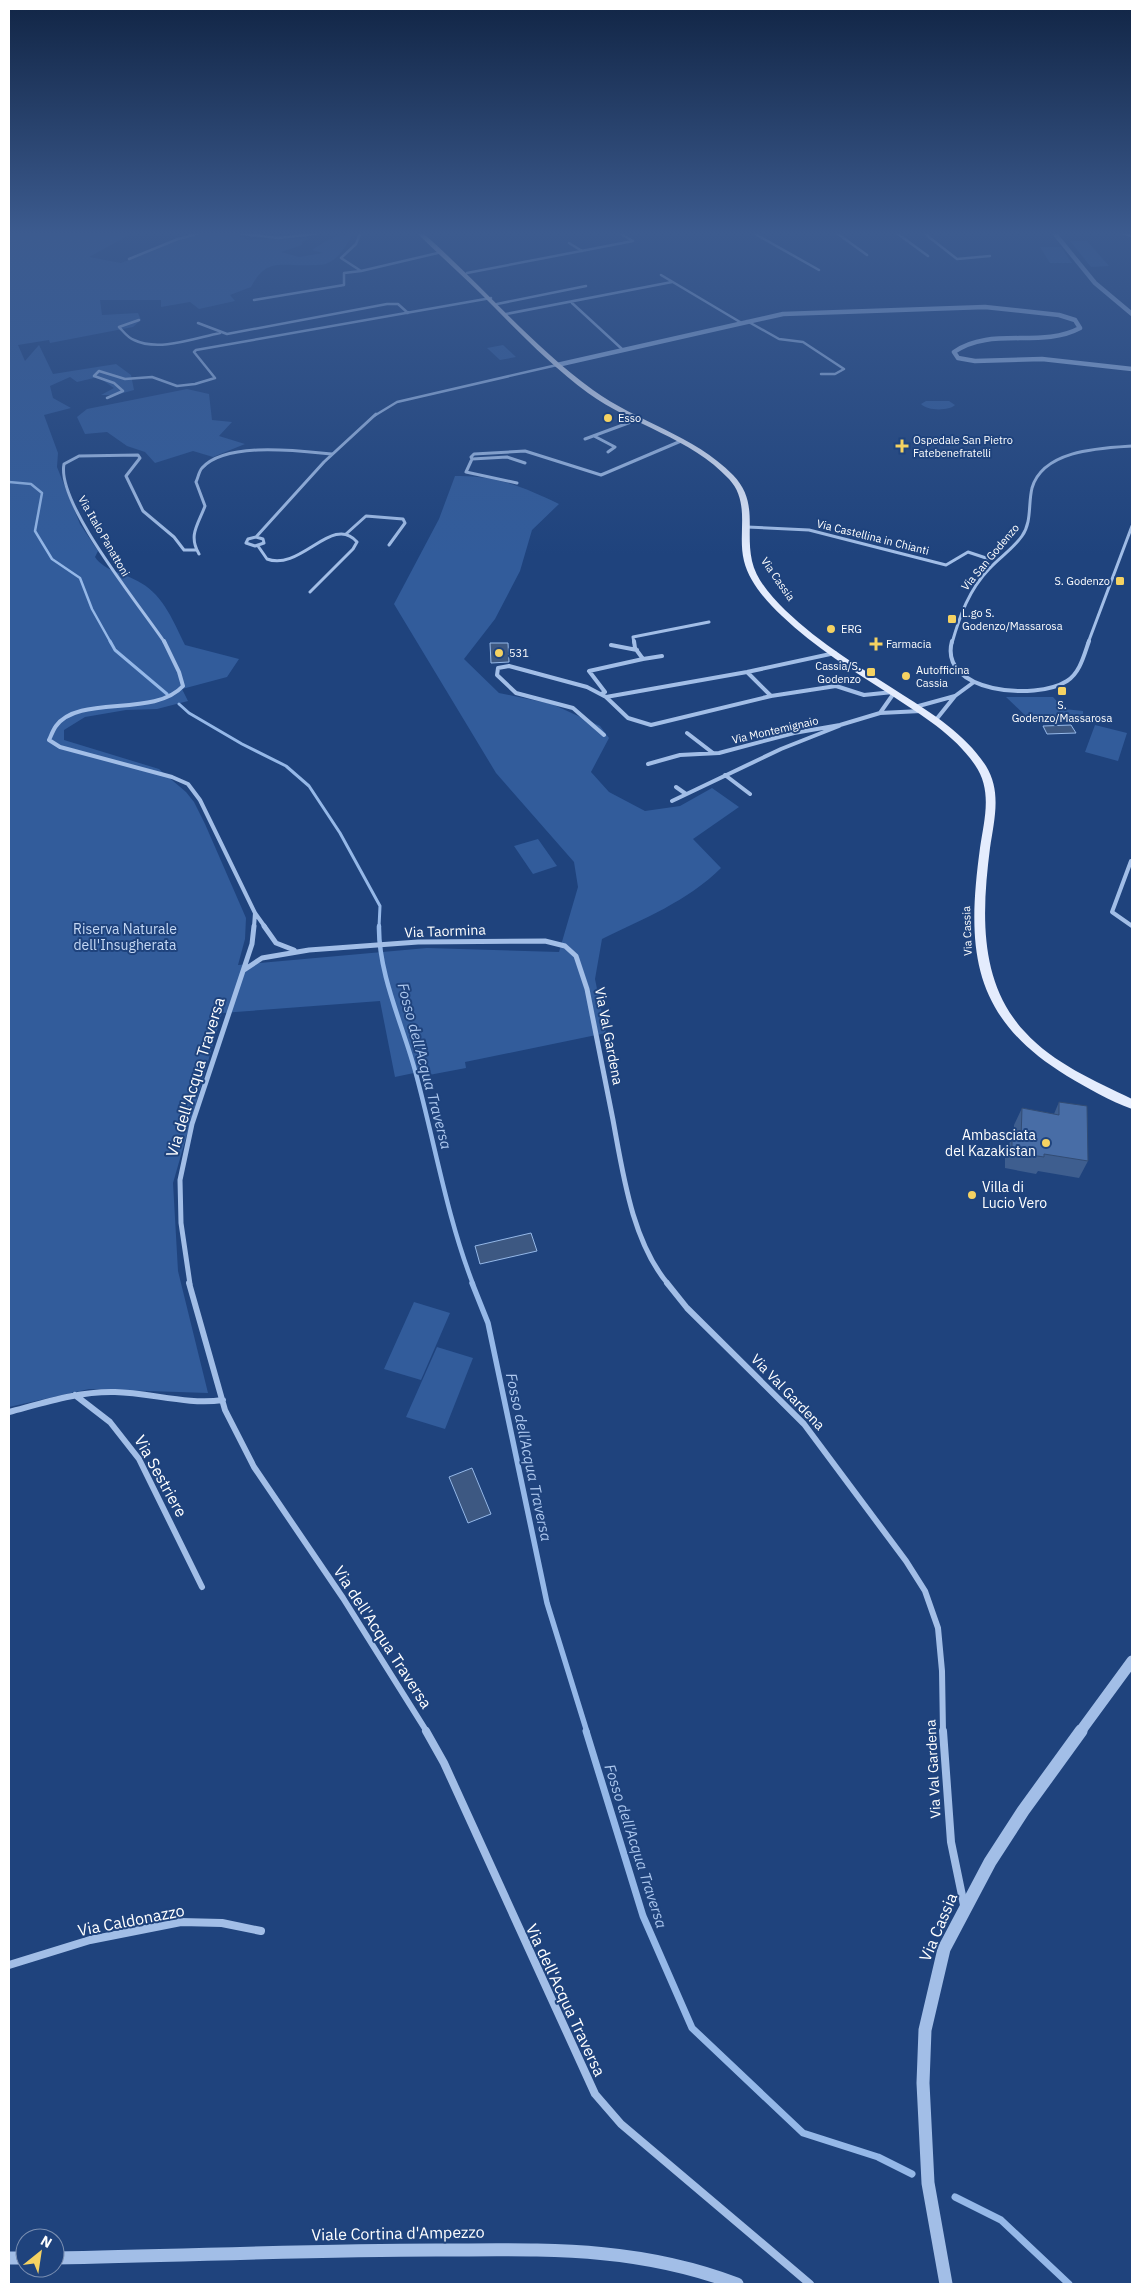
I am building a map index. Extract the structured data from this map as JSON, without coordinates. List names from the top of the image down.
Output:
{
  "streets": {
    "main road": ["Via Cassia"],
    "street": [
      "Via Italo Panattoni",
      "Via Castellina in Chianti",
      "Via San Godenzo",
      "Via Montemignaio",
      "Via Taormina",
      "Via Val Gardena",
      "Via dell'Acqua Traversa",
      "Via Sestriere",
      "Via Caldonazzo",
      "Viale Cortina d'Ampezzo"
    ]
  },
  "crossings": [
    ["Via Italo Panattoni", "Via dell'Acqua Traversa"],
    ["Via Castellina in Chianti", "Via Cassia"],
    ["Via Cassia", "Via Montemignaio"],
    ["Via Cassia", "Via Val Gardena"],
    ["Via Taormina", "Via Val Gardena"]
  ],
  "water": ["Fosso dell'Acqua Traversa"],
  "parks": ["Riserva Naturale dell'Insugherata"],
  "places": {
    "other": [
      "Esso",
      "ERG",
      "531",
      "Autofficina Cassia",
      "Ambasciata del Kazakistan",
      "Villa di Lucio Vero"
    ],
    "health": ["Ospedale San Pietro Fatebenefratelli", "Farmacia"],
    "transit": [
      "S. Godenzo",
      "L.go S. Godenzo/Massarosa",
      "Cassia/S. Godenzo",
      "S. Godenzo/Massarosa"
    ]
  },
  "north": "top right"
}
